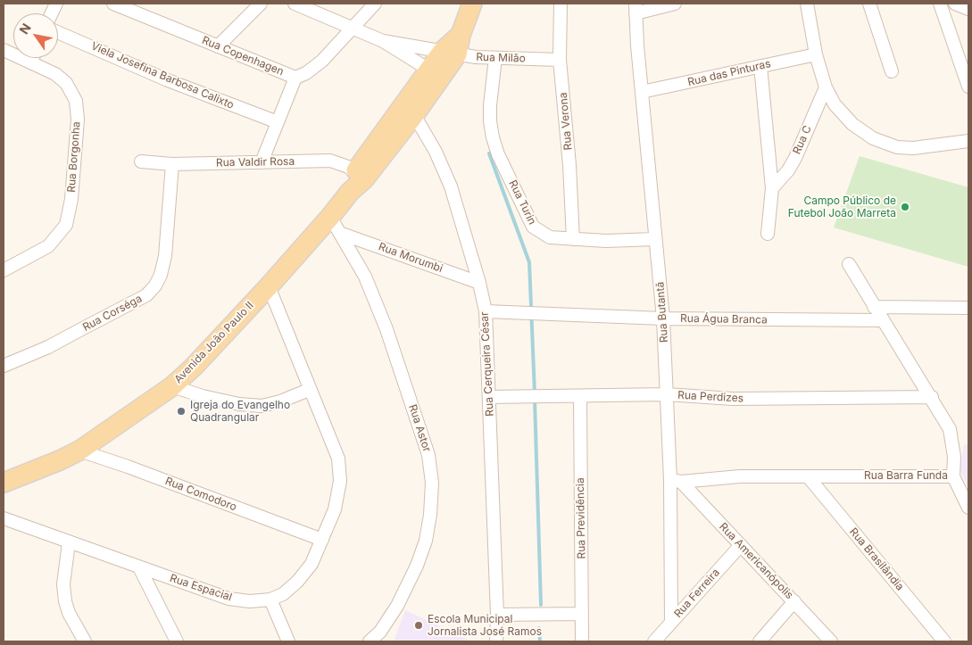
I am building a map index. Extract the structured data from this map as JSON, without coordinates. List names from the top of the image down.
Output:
{
  "streets": {
    "main road": ["Avenida João Paulo II"],
    "street": [
      "Rua Copenhagen",
      "Rua Milão",
      "Rua das Pinturas",
      "Viela Josefina Barbosa Calixto",
      "Rua Verona",
      "Rua C",
      "Rua Borgonha",
      "Rua Valdir Rosa",
      "Rua Turin",
      "Rua Morumbi",
      "Rua Butantã",
      "Rua Corséga",
      "Rua Água Branca",
      "Rua Cerqueira César",
      "Rua Perdizes",
      "Rua Astor",
      "Rua Barra Funda",
      "Rua Comodoro",
      "Rua Previdência",
      "Rua Brasilândia",
      "Rua Americanópolis",
      "Rua Espacial",
      "Rua Ferreira"
    ]
  },
  "crossings": [
    ["Rua Milão", "Rua Verona"],
    ["Rua Milão", "Rua Turin"],
    ["Rua Milão", "Avenida João Paulo II"],
    ["Rua das Pinturas", "Rua Butantã"],
    ["Rua Verona", "Rua Turin"],
    ["Rua Valdir Rosa", "Rua Corséga"],
    ["Rua Valdir Rosa", "Avenida João Paulo II"],
    ["Rua Turin", "Rua Butantã"],
    ["Rua Morumbi", "Rua Cerqueira César"],
    ["Rua Morumbi", "Rua Astor"],
    ["Rua Butantã", "Rua Água Branca"],
    ["Rua Butantã", "Rua Perdizes"],
    ["Rua Butantã", "Rua Barra Funda"],
    ["Rua Butantã", "Rua Americanópolis"],
    ["Rua Butantã", "Rua Ferreira"],
    ["Rua Água Branca", "Rua Cerqueira César"],
    ["Rua Água Branca", "Rua Barra Funda"],
    ["Avenida João Paulo II", "Rua Cerqueira César"],
    ["Avenida João Paulo II", "Rua Astor"],
    ["Avenida João Paulo II", "Rua Comodoro"],
    ["Avenida João Paulo II", "Rua Espacial"],
    ["Rua Cerqueira César", "Rua Perdizes"],
    ["Rua Perdizes", "Rua Barra Funda"],
    ["Rua Perdizes", "Rua Previdência"],
    ["Rua Barra Funda", "Rua Brasilândia"],
    ["Rua Barra Funda", "Rua Americanópolis"],
    ["Rua Comodoro", "Rua Espacial"],
    ["Rua Americanópolis", "Rua Ferreira"]
  ],
  "places": ["Campo Público de Futebol João Marreta", "Igreja do Evangelho Quadrangular", "Escola Municipal Jornalista José Ramos"],
  "north": "top left"
}
